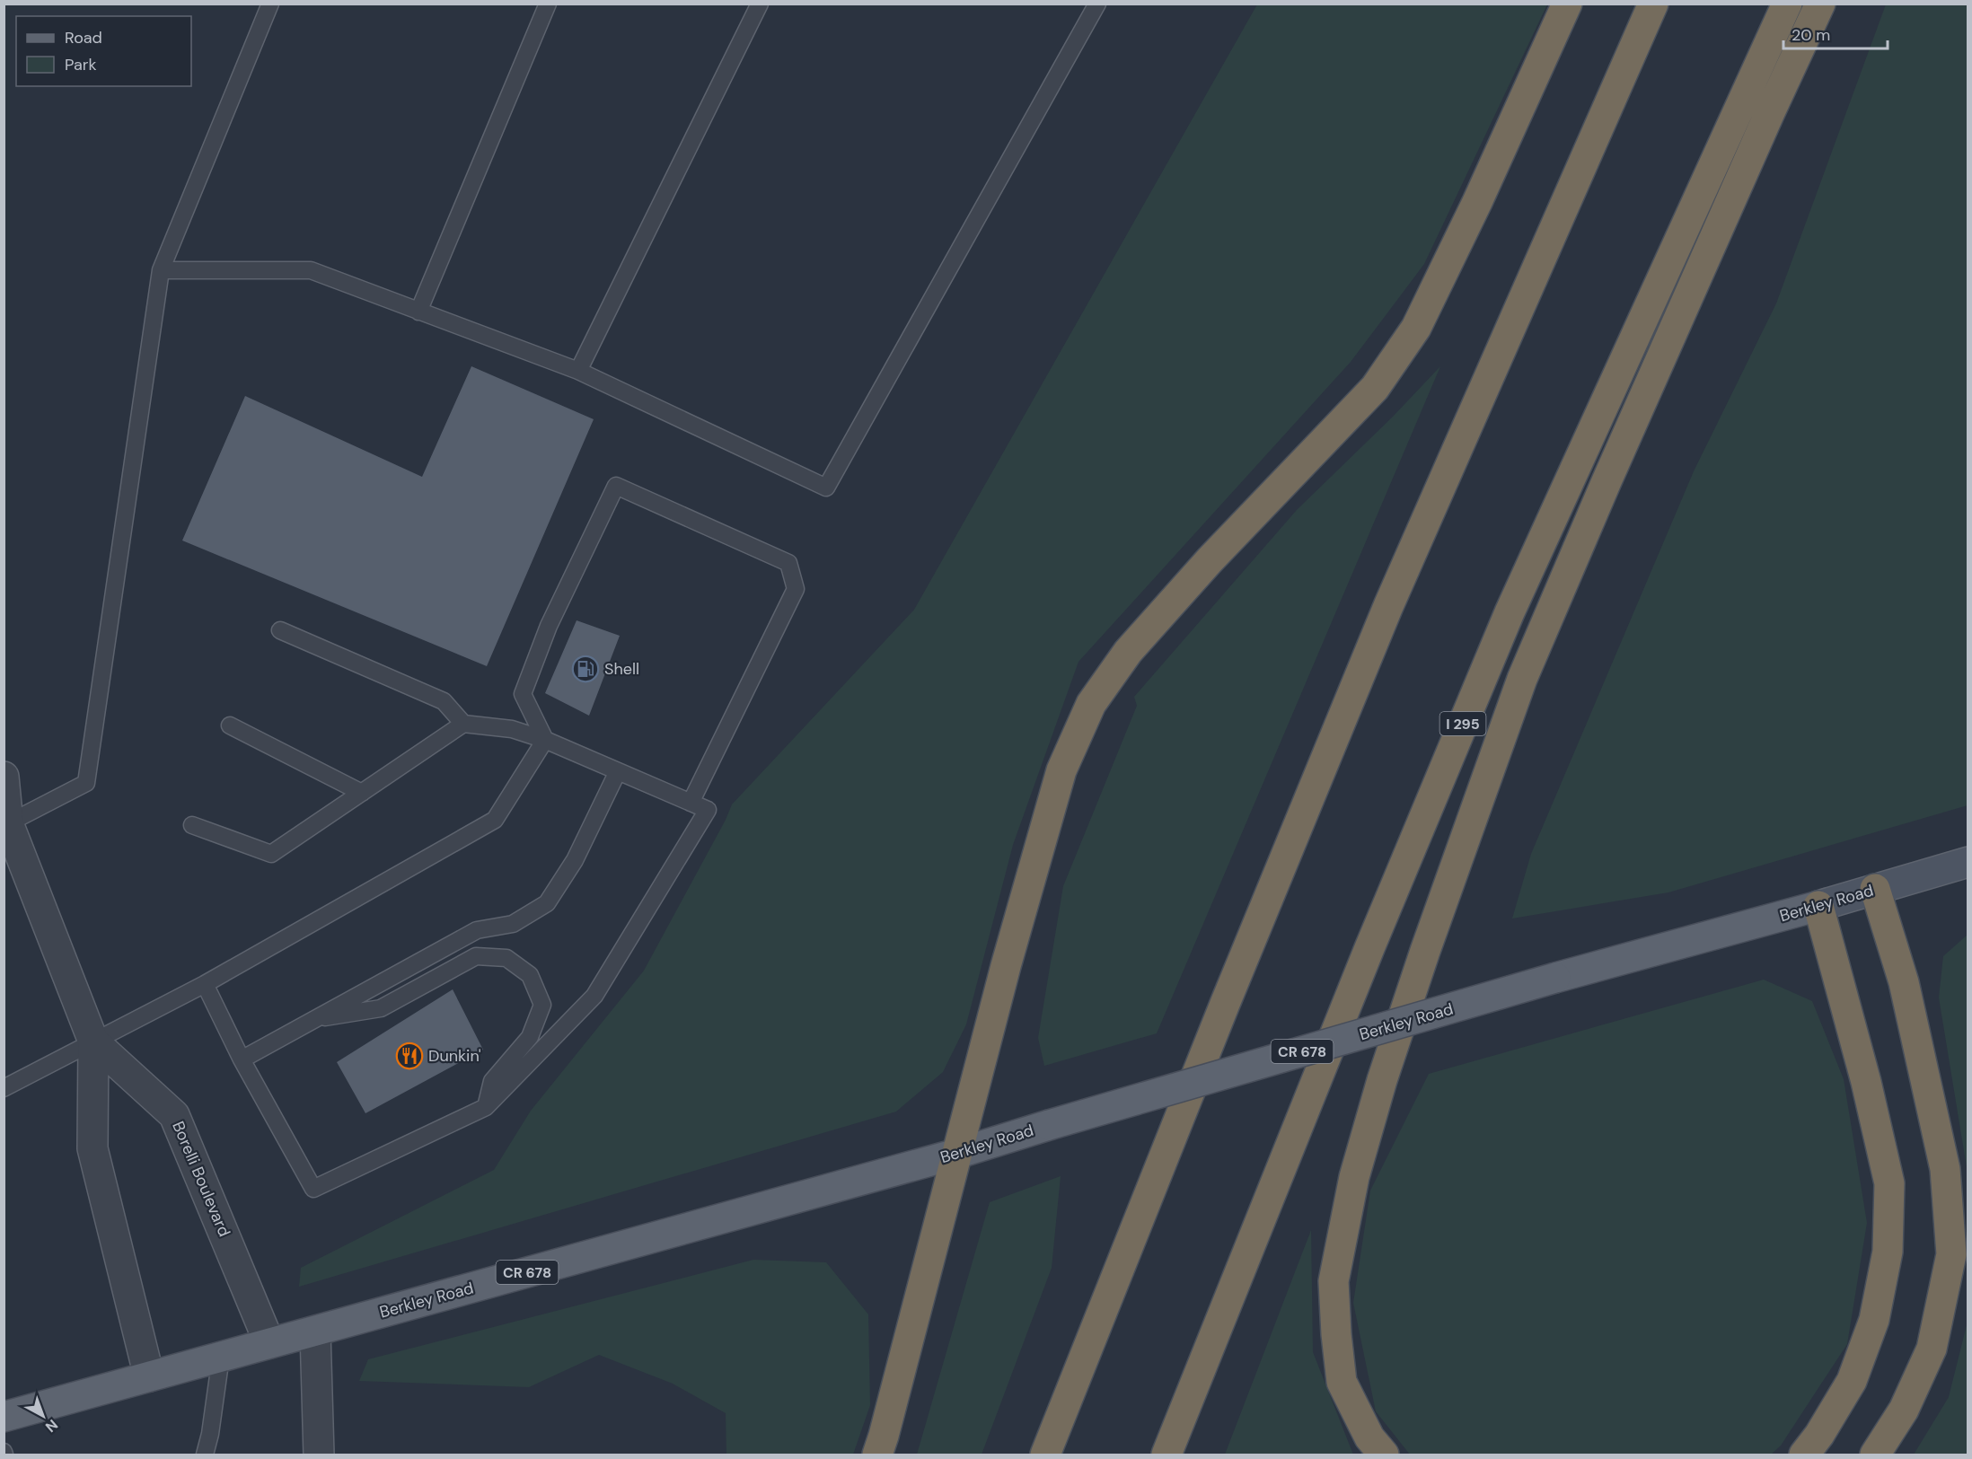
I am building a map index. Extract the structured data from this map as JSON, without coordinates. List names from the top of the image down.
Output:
{
  "streets": {
    "highway": ["I 295"],
    "main road": ["Berkley Road", "CR 678"],
    "street": ["Borelli Boulevard"]
  },
  "crossings": [
    ["Berkley Road", "Borelli Boulevard"]
  ],
  "places": {
    "fuel station": ["Shell"],
    "restaurant": ["Dunkin'"]
  },
  "legend": ["Road", "Park"],
  "scale_bar": "20 m",
  "north": "bottom right"
}
